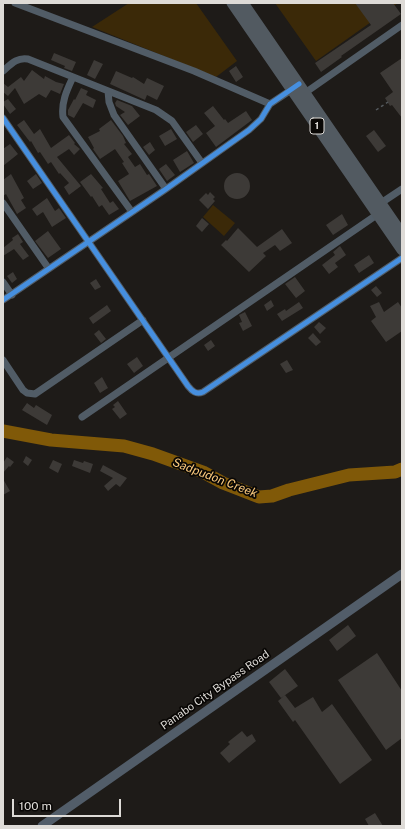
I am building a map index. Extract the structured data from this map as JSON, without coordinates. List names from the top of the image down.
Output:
{
  "streets": {
    "highway": ["1"],
    "main road": ["Panabo City Bypass Road"]
  },
  "water": ["Sadpudon Creek"],
  "scale_bar": "100 m"
}
